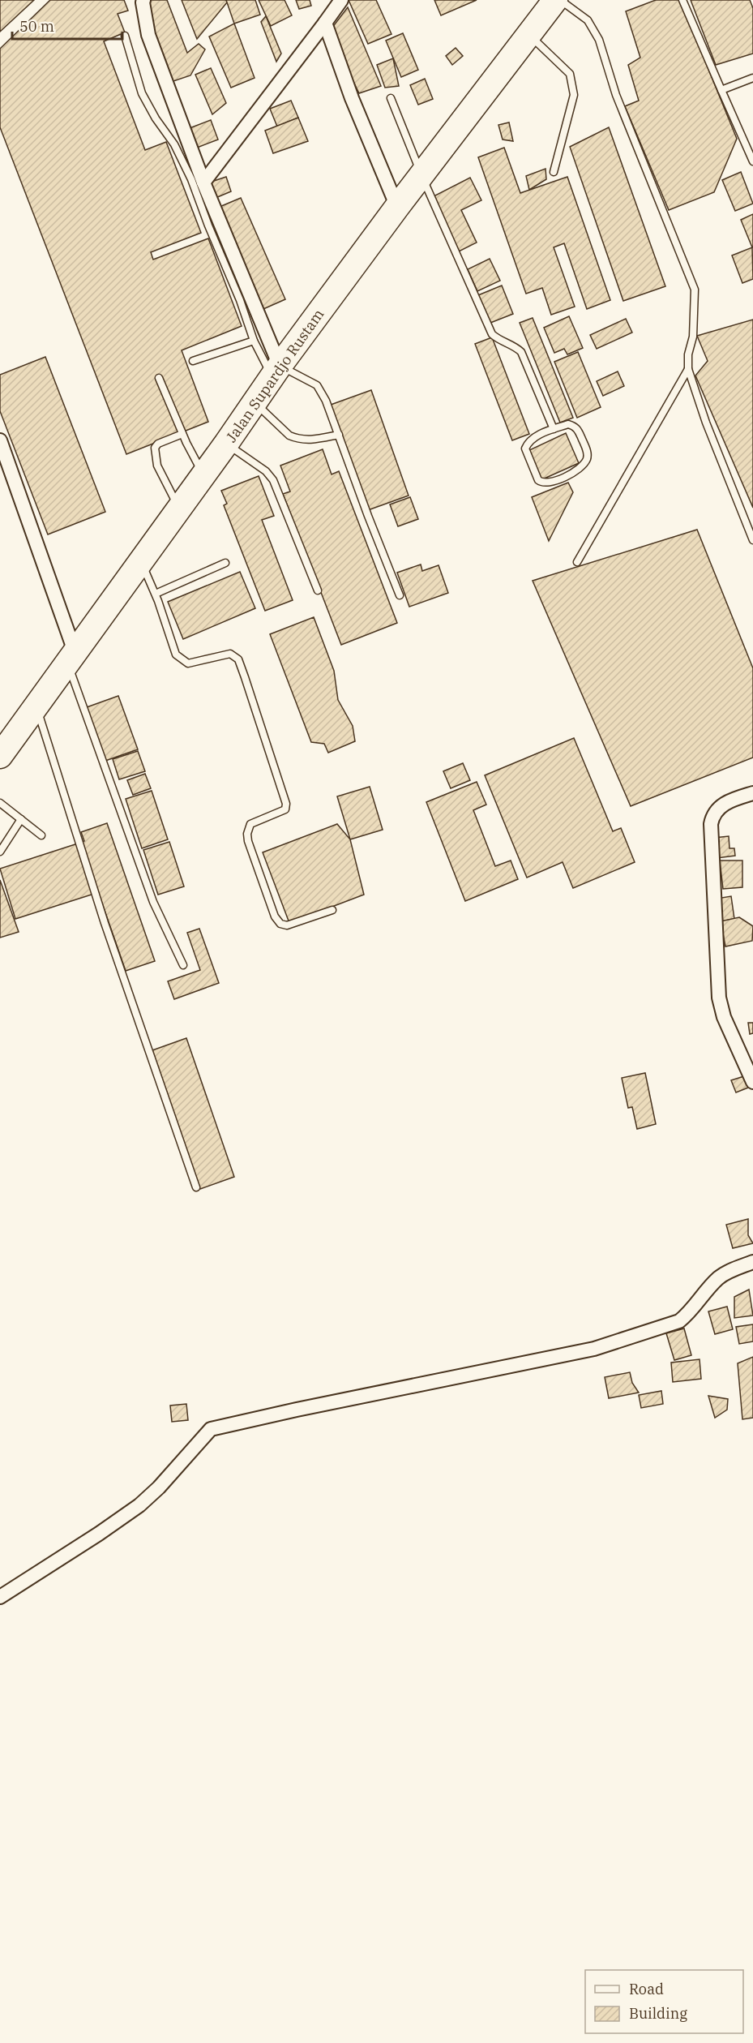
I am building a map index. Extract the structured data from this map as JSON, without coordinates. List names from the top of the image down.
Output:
{
  "streets": {
    "highway": ["Jalan Supardjo Rustam"]
  },
  "legend": ["Road", "Building"],
  "scale_bar": "50 m"
}
